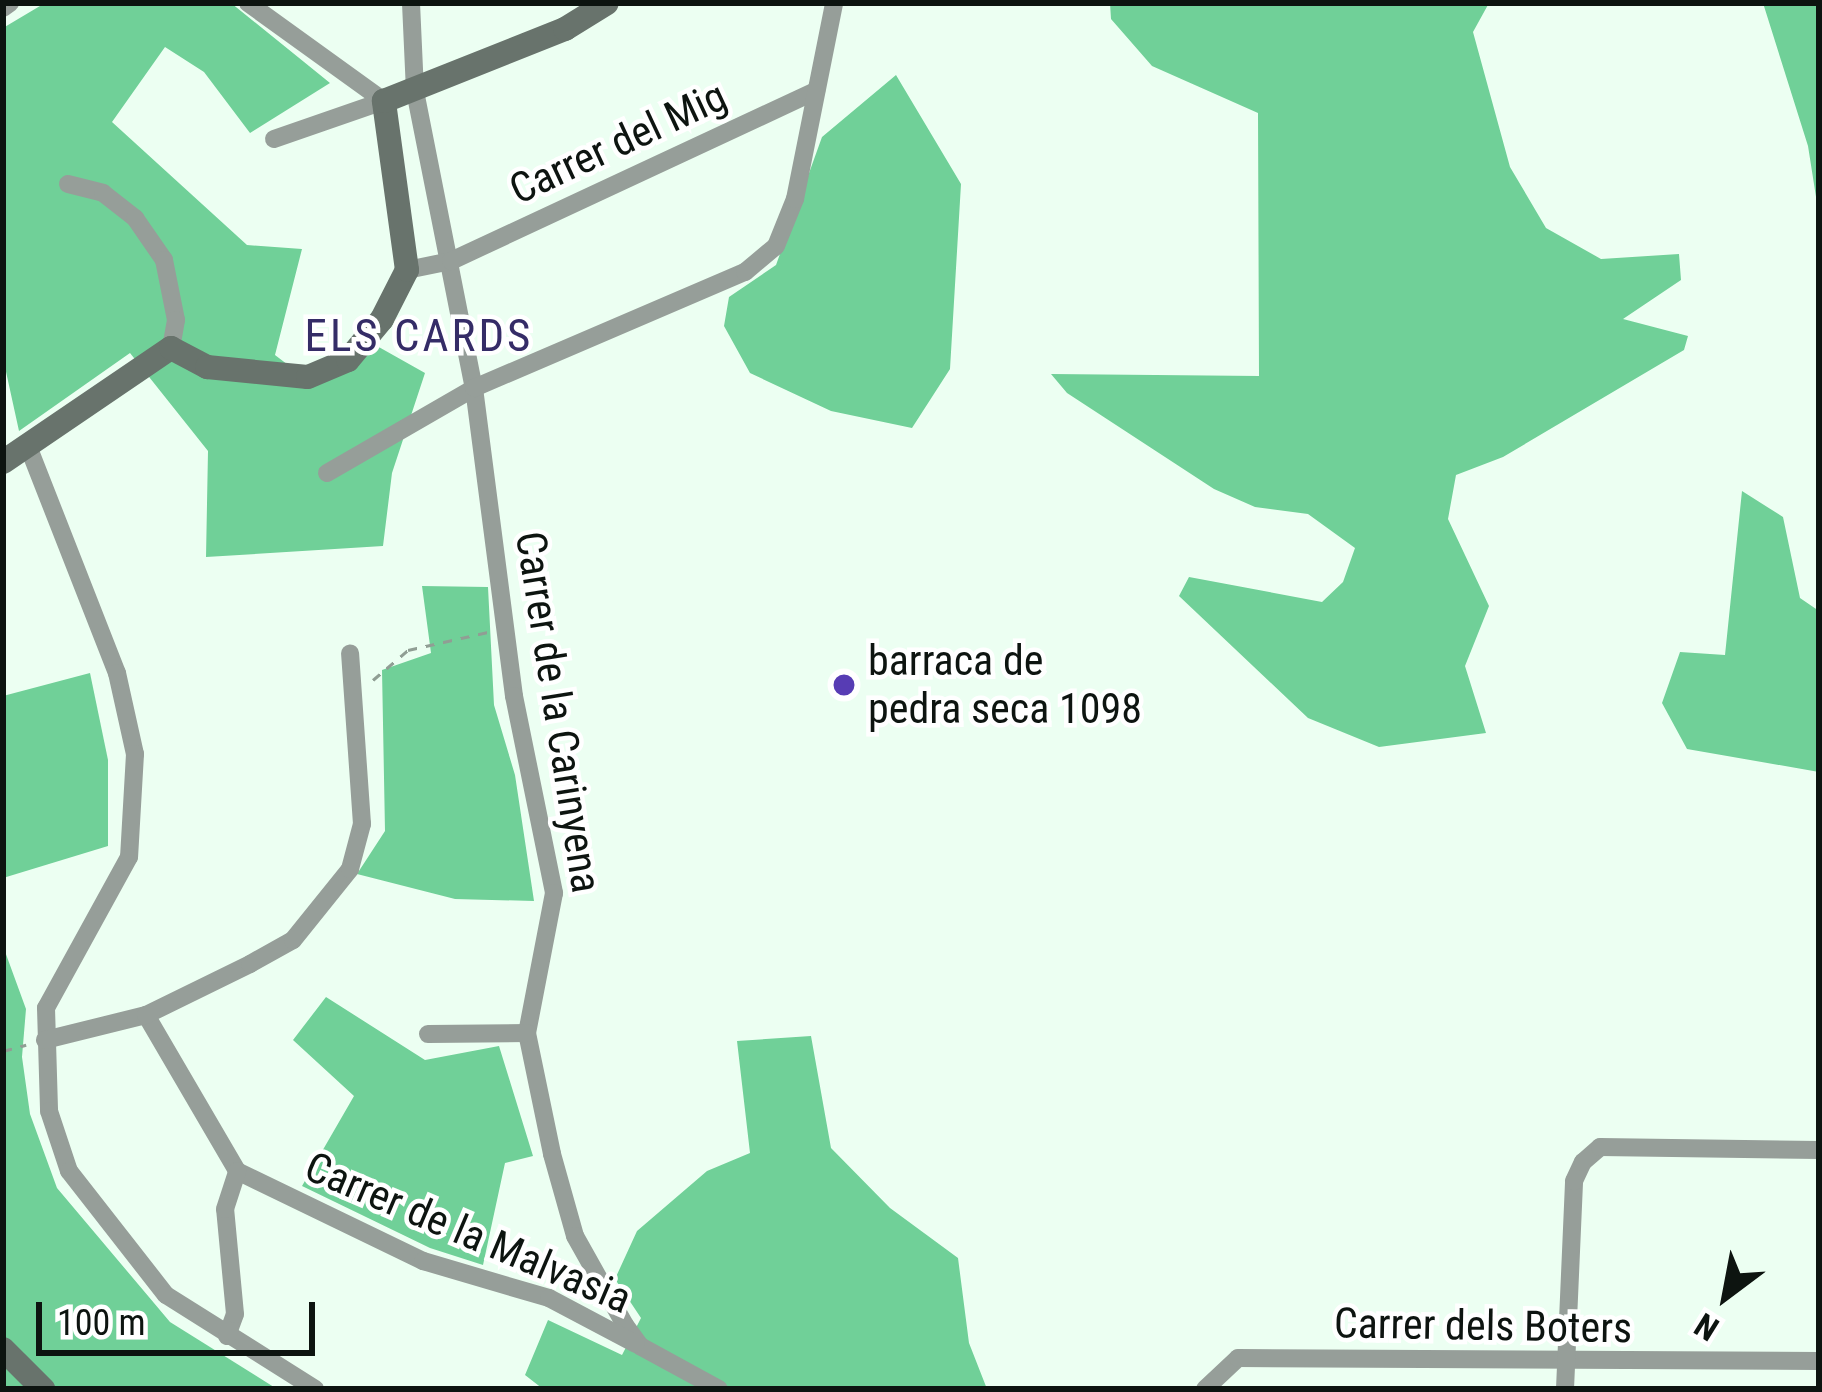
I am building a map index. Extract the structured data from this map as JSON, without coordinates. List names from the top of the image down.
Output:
{
  "streets": {
    "street": [
      "Carrer del Mig",
      "Carrer de la Carinyena",
      "Carrer de la Malvasia",
      "Carrer dels Boters"
    ]
  },
  "crossings": [
    ["Carrer del Mig", "Carrer de la Carinyena"],
    ["Carrer de la Carinyena", "Carrer de la Malvasia"]
  ],
  "districts": ["ELS CARDS"],
  "places": ["barraca de pedra seca 1098"],
  "scale_bar": "100 m",
  "north": "bottom left"
}
